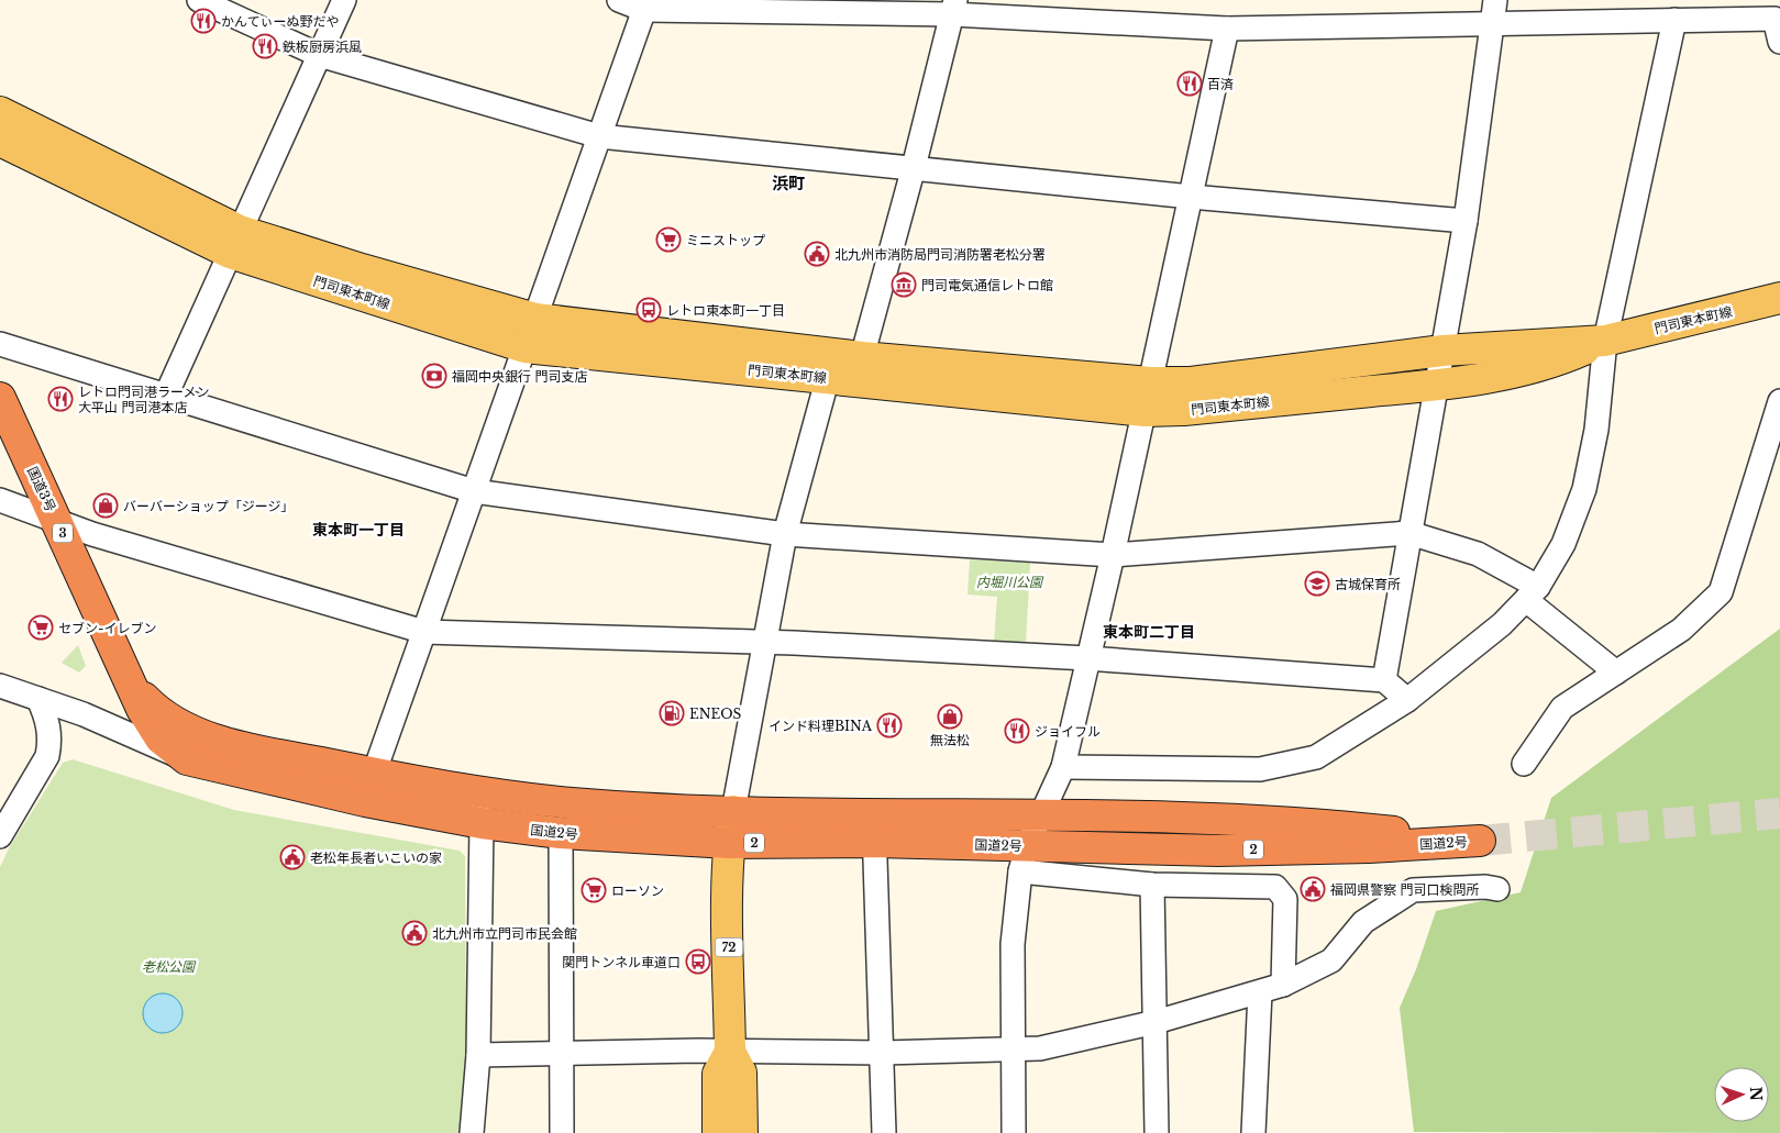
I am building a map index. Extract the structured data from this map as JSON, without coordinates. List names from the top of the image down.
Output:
{
  "streets": {
    "highway": [
      "国道3号",
      "3",
      "国道2号",
      "2"
    ],
    "main road": ["門司東本町線", "72"]
  },
  "crossings": [
    ["国道3号", "国道2号"],
    ["国道2号", "72"]
  ],
  "districts": ["浜町", "東本町一丁目", "東本町二丁目"],
  "parks": ["内堀川公園", "老松公園"],
  "places": {
    "restaurant": [
      "かんてぃーぬ野だや",
      "鉄板厨房浜風",
      "百済",
      "レトロ門司港ラーメン 大平山 門司港本店",
      "インド料理BINA",
      "ジョイフル"
    ],
    "supermarket": ["ミニストップ", "セブン-イレブン", "ローソン"],
    "public building": [
      "北九州市消防局門司消防署老松分署",
      "老松年長者いこいの家",
      "福岡県警察 門司口検問所",
      "北九州市立門司市民会館"
    ],
    "museum": ["門司電気通信レトロ館"],
    "bus stop": ["レトロ東本町一丁目", "関門トンネル車道口"],
    "bank": ["福岡中央銀行 門司支店"],
    "shop": ["バーバーショップ「ジージ」", "無法松"],
    "school or university": ["古城保育所"],
    "fuel station": ["ENEOS"]
  },
  "north": "right"
}
